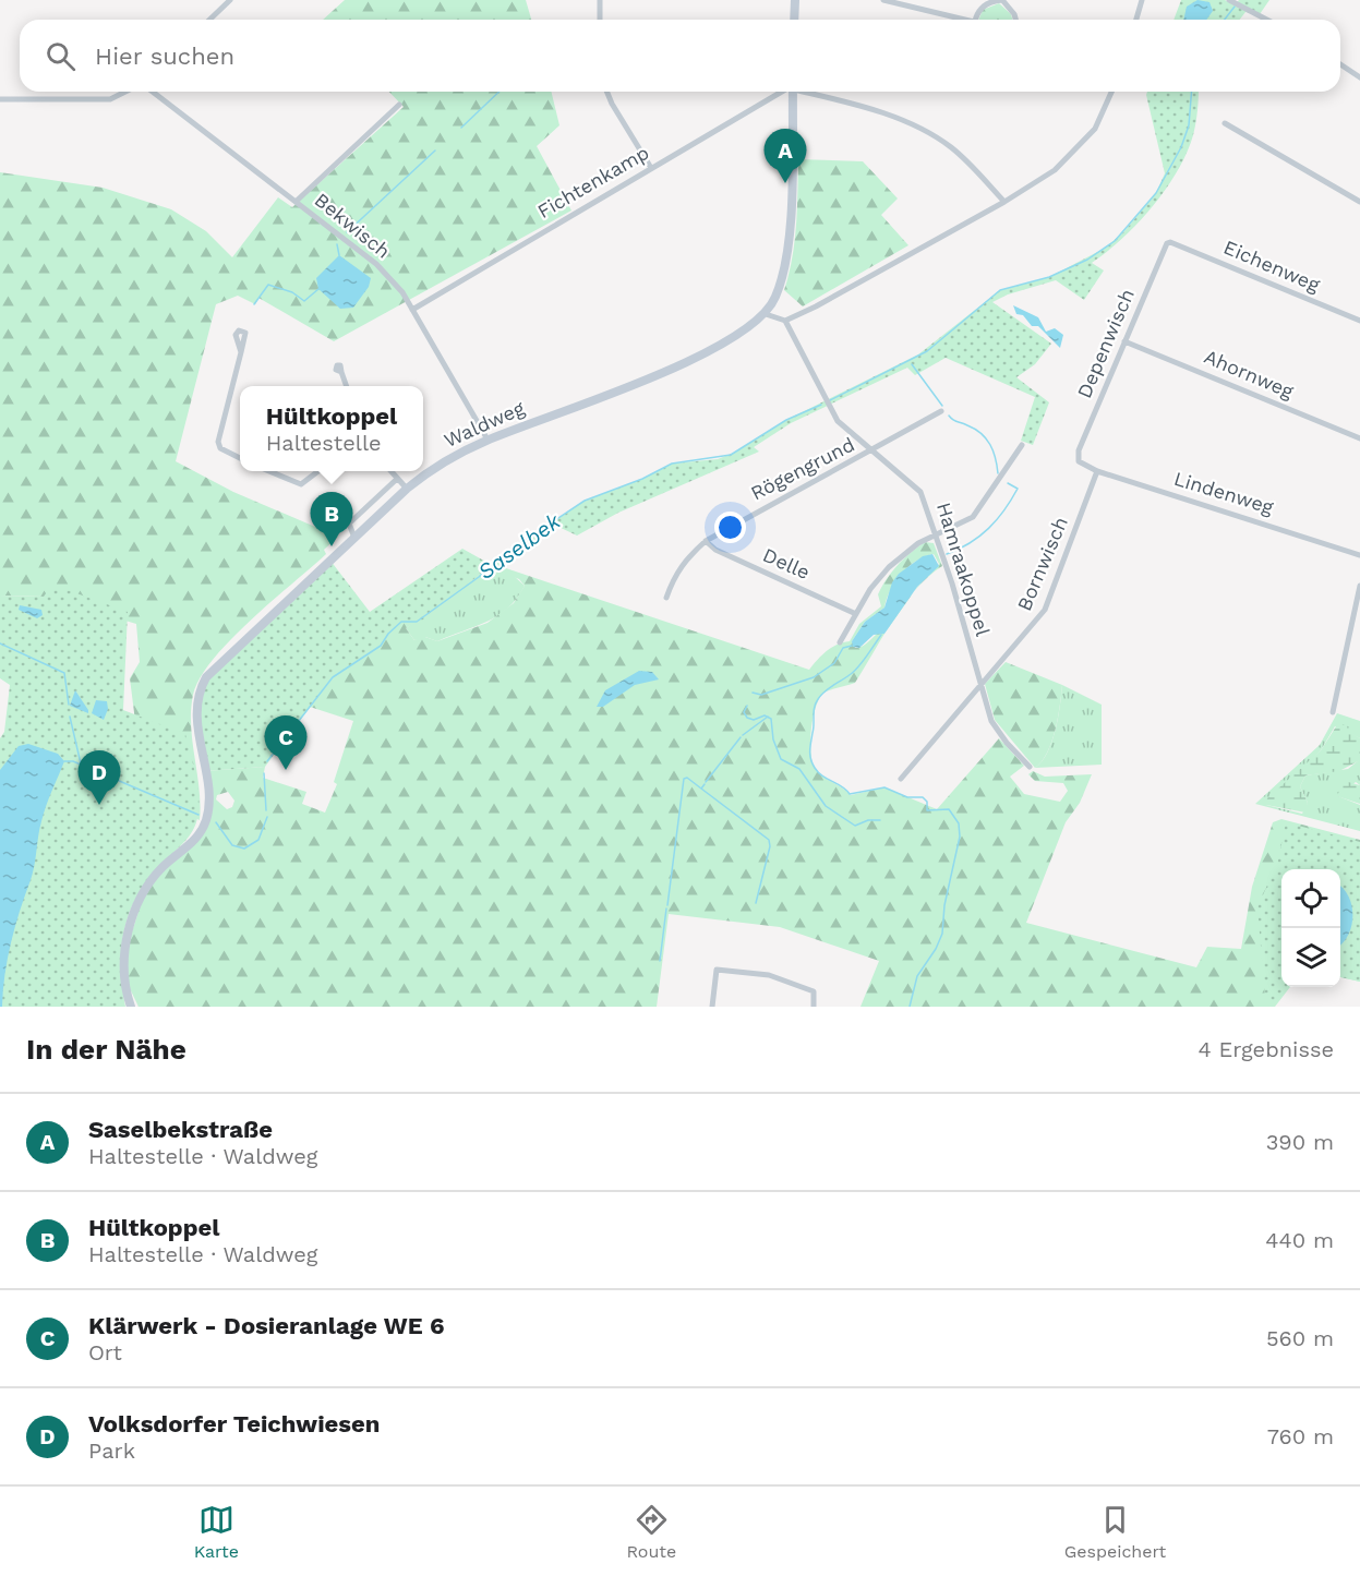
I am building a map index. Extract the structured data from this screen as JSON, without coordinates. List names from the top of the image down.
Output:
{
  "streets": {
    "main road": ["Waldweg"],
    "street": [
      "Fichtenkamp",
      "Bekwisch",
      "Eichenweg",
      "Depenwisch",
      "Ahornweg",
      "Rögengrund",
      "Lindenweg",
      "Delle",
      "Bornwisch",
      "Hamraakoppel"
    ]
  },
  "crossings": [
    ["Fichtenkamp", "Bekwisch"],
    ["Bekwisch", "Waldweg"],
    ["Eichenweg", "Depenwisch"],
    ["Depenwisch", "Ahornweg"],
    ["Depenwisch", "Lindenweg"],
    ["Rögengrund", "Delle"],
    ["Rögengrund", "Hamraakoppel"],
    ["Lindenweg", "Bornwisch"],
    ["Bornwisch", "Hamraakoppel"]
  ],
  "water": ["Saselbek"],
  "page": {
    "search": "Hier suchen",
    "pins": [
      "A",
      "B",
      "C",
      "D"
    ],
    "popup": ["Hültkoppel", "Haltestelle"],
    "heading": ["In der Nähe", "4 Ergebnisse"],
    "list": [
      {
        "mark": "A",
        "name": "Saselbekstraße",
        "note": "Haltestelle · Waldweg",
        "value": "390 m"
      },
      {
        "mark": "B",
        "name": "Hültkoppel",
        "note": "Haltestelle · Waldweg",
        "value": "440 m"
      },
      {
        "mark": "C",
        "name": "Klärwerk - Dosieranlage WE 6",
        "note": "Ort",
        "value": "560 m"
      },
      {
        "mark": "D",
        "name": "Volksdorfer Teichwiesen",
        "note": "Park",
        "value": "760 m"
      }
    ],
    "nav": ["Karte", "Route", "Gespeichert"]
  }
}
